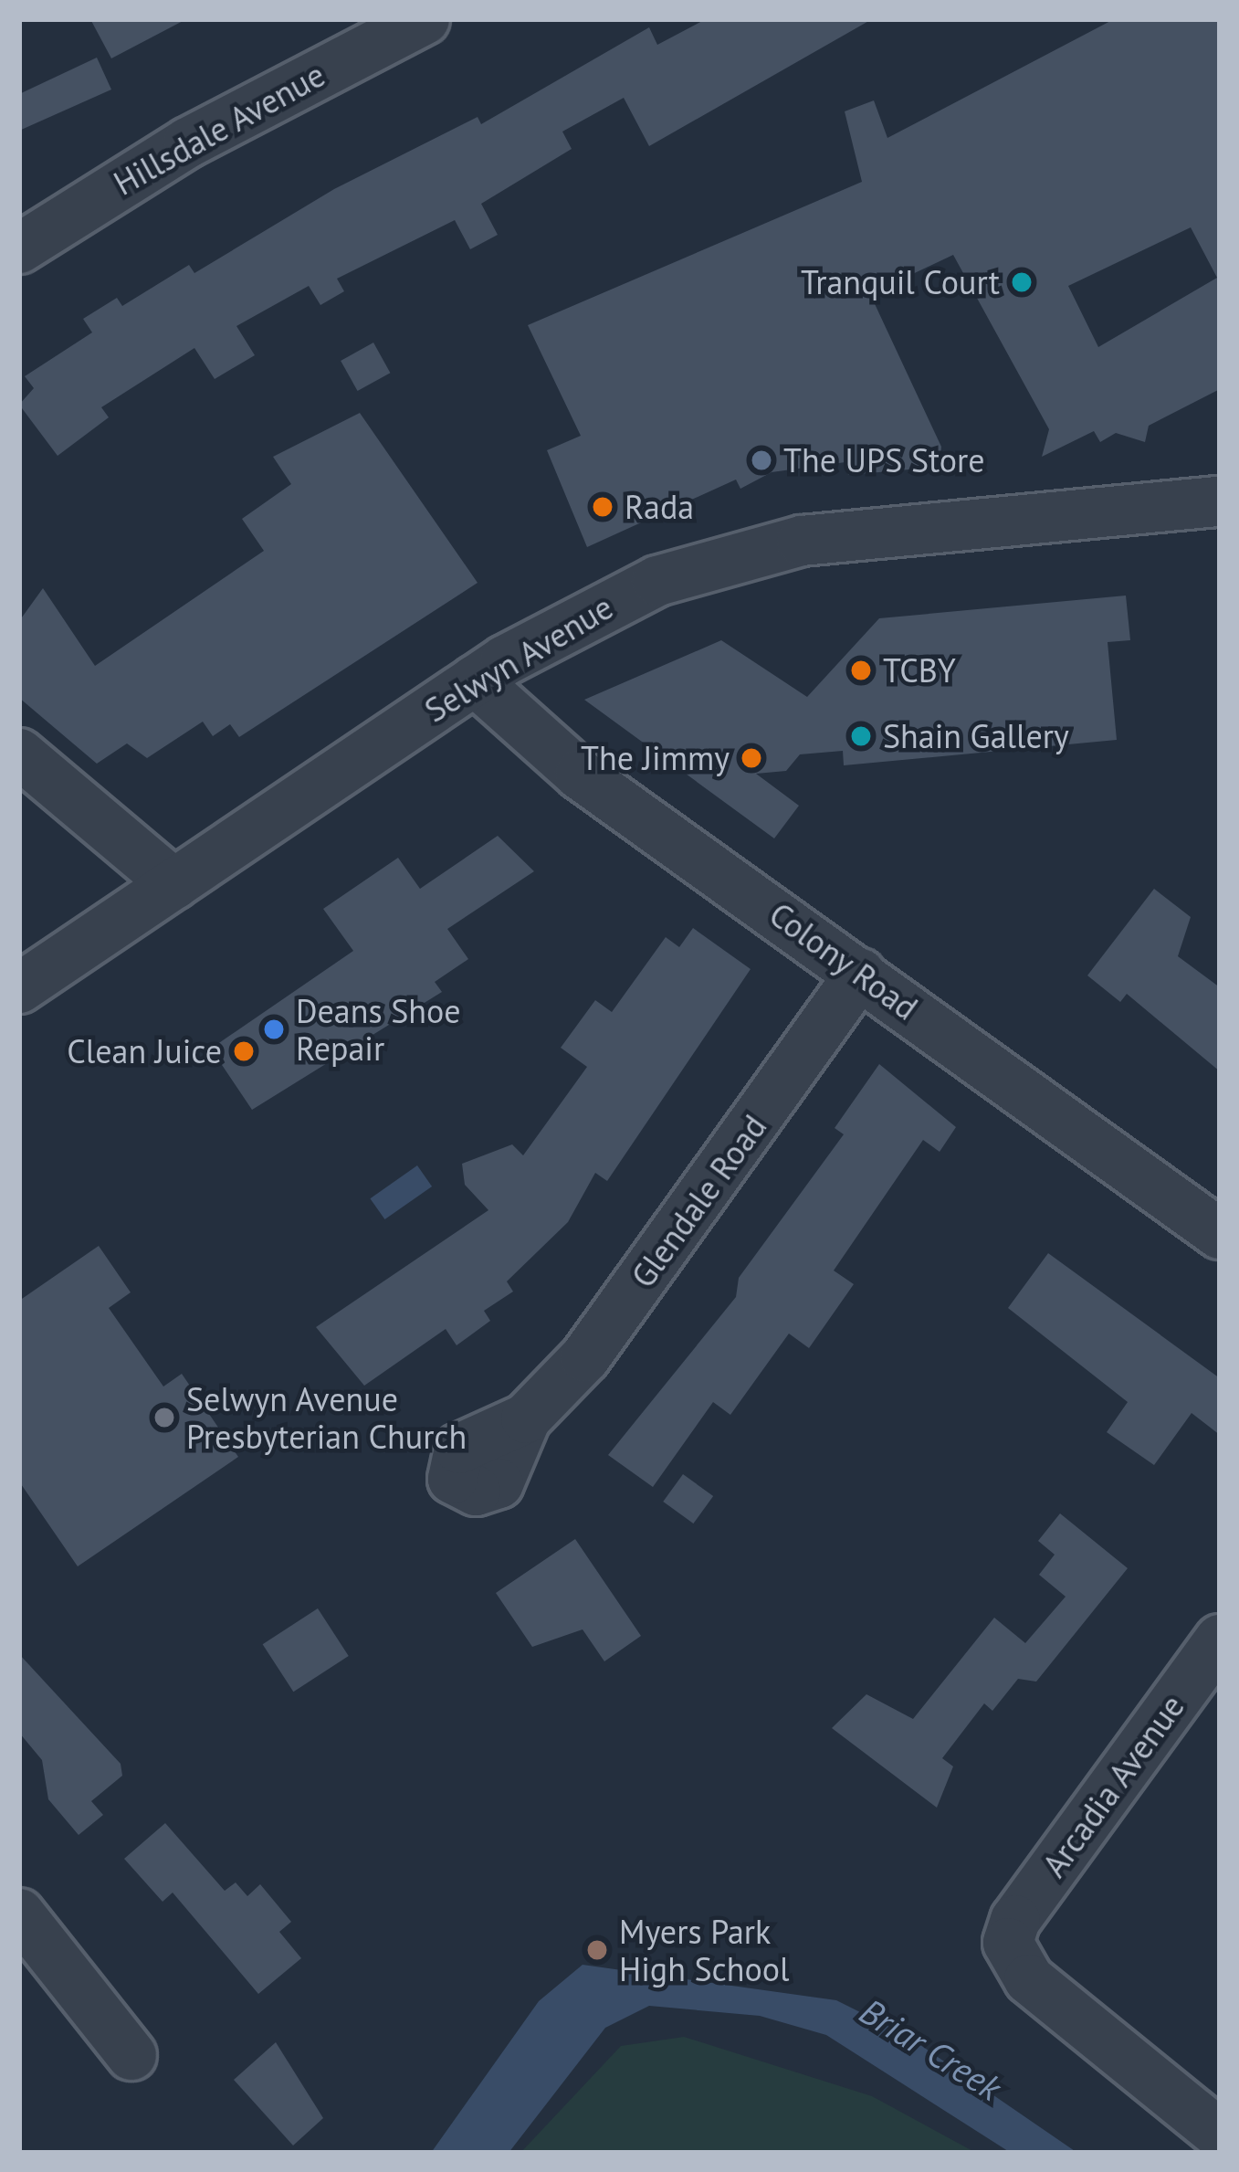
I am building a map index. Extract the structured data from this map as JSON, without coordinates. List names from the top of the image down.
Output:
{
  "streets": {
    "street": [
      "Hillsdale Avenue",
      "Selwyn Avenue",
      "Colony Road",
      "Glendale Road",
      "Arcadia Avenue"
    ]
  },
  "crossings": [
    ["Selwyn Avenue", "Colony Road"],
    ["Colony Road", "Glendale Road"]
  ],
  "water": ["Briar Creek"],
  "places": [
    "Tranquil Court",
    "The UPS Store",
    "Rada",
    "TCBY",
    "Shain Gallery",
    "The Jimmy",
    "Deans Shoe Repair",
    "Clean Juice",
    "Selwyn Avenue Presbyterian Church",
    "Myers Park High School"
  ]
}
